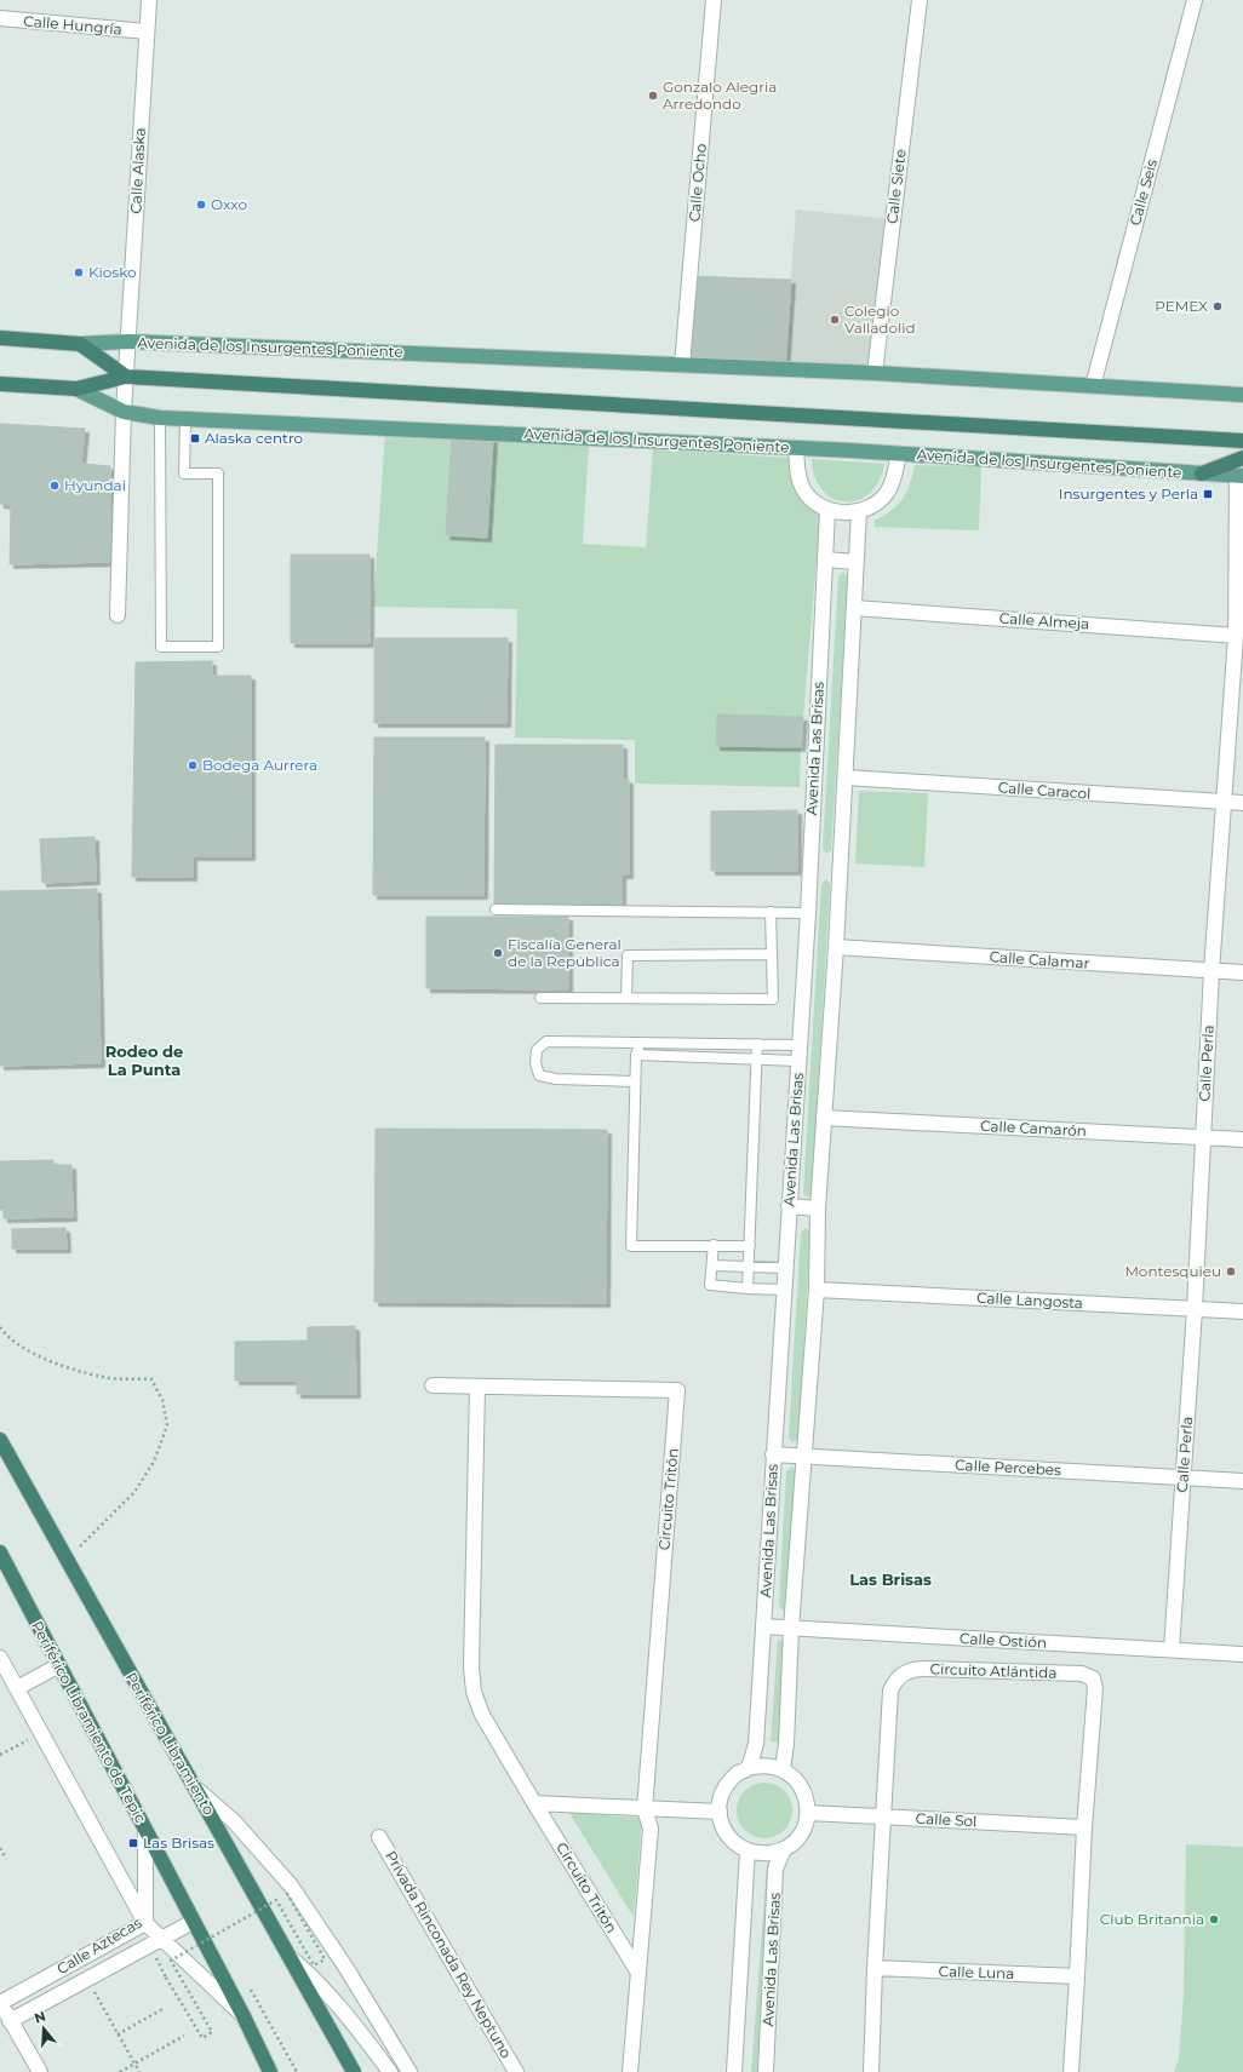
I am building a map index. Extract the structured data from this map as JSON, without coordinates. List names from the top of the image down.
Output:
{
  "streets": {
    "highway": ["Avenida de los Insurgentes Poniente", "Periférico Libramiento de Tepic", "Periférico Libramiento"],
    "street": [
      "Calle Hungría",
      "Calle Alaska",
      "Calle Ocho",
      "Calle Siete",
      "Calle Seis",
      "Calle Almeja",
      "Avenida Las Brisas",
      "Calle Caracol",
      "Calle Calamar",
      "Calle Perla",
      "Calle Camarón",
      "Calle Langosta",
      "Calle Percebes",
      "Circuito Tritón",
      "Calle Ostión",
      "Circuito Atlántida",
      "Calle Sol",
      "Calle Aztecas",
      "Privada Rinconada Rey Neptuno",
      "Calle Luna"
    ]
  },
  "crossings": [
    ["Calle Hungría", "Calle Alaska"],
    ["Calle Alaska", "Avenida de los Insurgentes Poniente"],
    ["Calle Ocho", "Avenida de los Insurgentes Poniente"],
    ["Calle Siete", "Avenida de los Insurgentes Poniente"],
    ["Calle Seis", "Avenida de los Insurgentes Poniente"],
    ["Avenida de los Insurgentes Poniente", "Calle Perla"],
    ["Calle Almeja", "Avenida Las Brisas"],
    ["Calle Almeja", "Calle Perla"],
    ["Avenida Las Brisas", "Calle Caracol"],
    ["Avenida Las Brisas", "Calle Calamar"],
    ["Avenida Las Brisas", "Calle Camarón"],
    ["Avenida Las Brisas", "Calle Langosta"],
    ["Avenida Las Brisas", "Calle Percebes"],
    ["Avenida Las Brisas", "Calle Ostión"],
    ["Avenida Las Brisas", "Calle Sol"],
    ["Calle Caracol", "Calle Perla"],
    ["Calle Calamar", "Calle Perla"],
    ["Calle Perla", "Calle Camarón"],
    ["Calle Perla", "Calle Langosta"],
    ["Calle Perla", "Calle Percebes"],
    ["Calle Perla", "Calle Ostión"],
    ["Circuito Atlántida", "Calle Sol"],
    ["Circuito Atlántida", "Calle Luna"],
    ["Periférico Libramiento de Tepic", "Calle Aztecas"]
  ],
  "districts": ["Rodeo de La Punta", "Las Brisas"],
  "places": {
    "other": [
      "Gonzalo Alegria Arredondo",
      "Oxxo",
      "Kiosko",
      "PEMEX",
      "Colegio Valladolid",
      "Hyundai",
      "Bodega Aurrera",
      "Fiscalía General de la República",
      "Montesquieu",
      "Club Britannia"
    ],
    "transit": ["Alaska centro", "Insurgentes y Perla", "Las Brisas"]
  },
  "north": "top"
}
